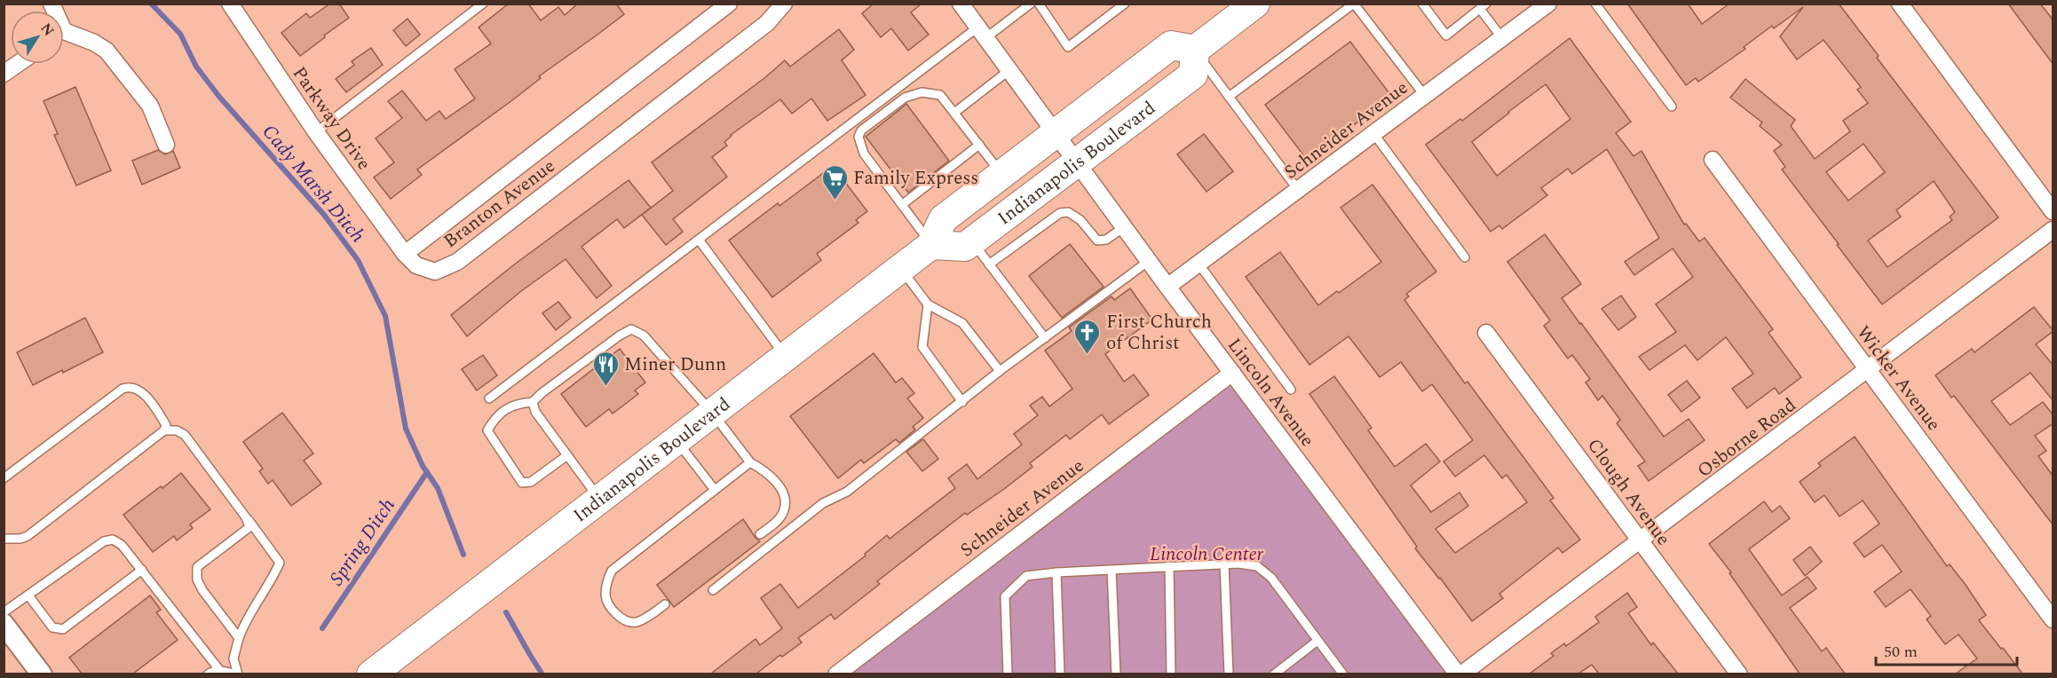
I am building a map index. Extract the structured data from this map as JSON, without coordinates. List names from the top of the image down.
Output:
{
  "streets": {
    "highway": ["Indianapolis Boulevard"],
    "street": [
      "Parkway Drive",
      "Schneider Avenue",
      "Branton Avenue",
      "Wicker Avenue",
      "Lincoln Avenue",
      "Osborne Road",
      "Clough Avenue"
    ]
  },
  "crossings": [
    ["Parkway Drive", "Branton Avenue"],
    ["Schneider Avenue", "Lincoln Avenue"],
    ["Indianapolis Boulevard", "Lincoln Avenue"],
    ["Wicker Avenue", "Osborne Road"],
    ["Lincoln Avenue", "Osborne Road"],
    ["Osborne Road", "Clough Avenue"]
  ],
  "water": ["Cady Marsh Ditch", "Spring Ditch"],
  "parks": ["Lincoln Center"],
  "places": {
    "supermarket": ["Family Express"],
    "church": ["First Church of Christ"],
    "restaurant": ["Miner Dunn"]
  },
  "scale_bar": "50 m",
  "north": "top right"
}
